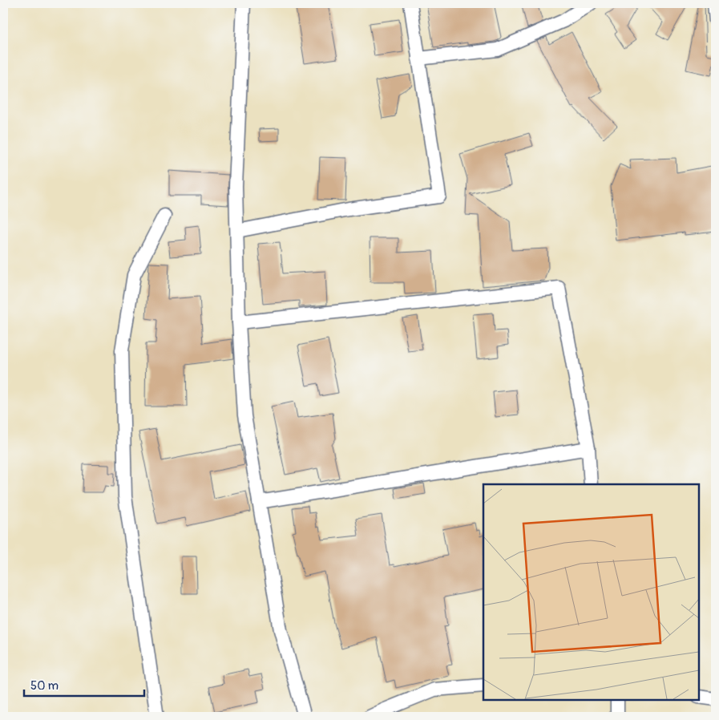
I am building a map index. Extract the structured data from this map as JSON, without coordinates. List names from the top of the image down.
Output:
{
  "scale_bar": "50 m"
}
